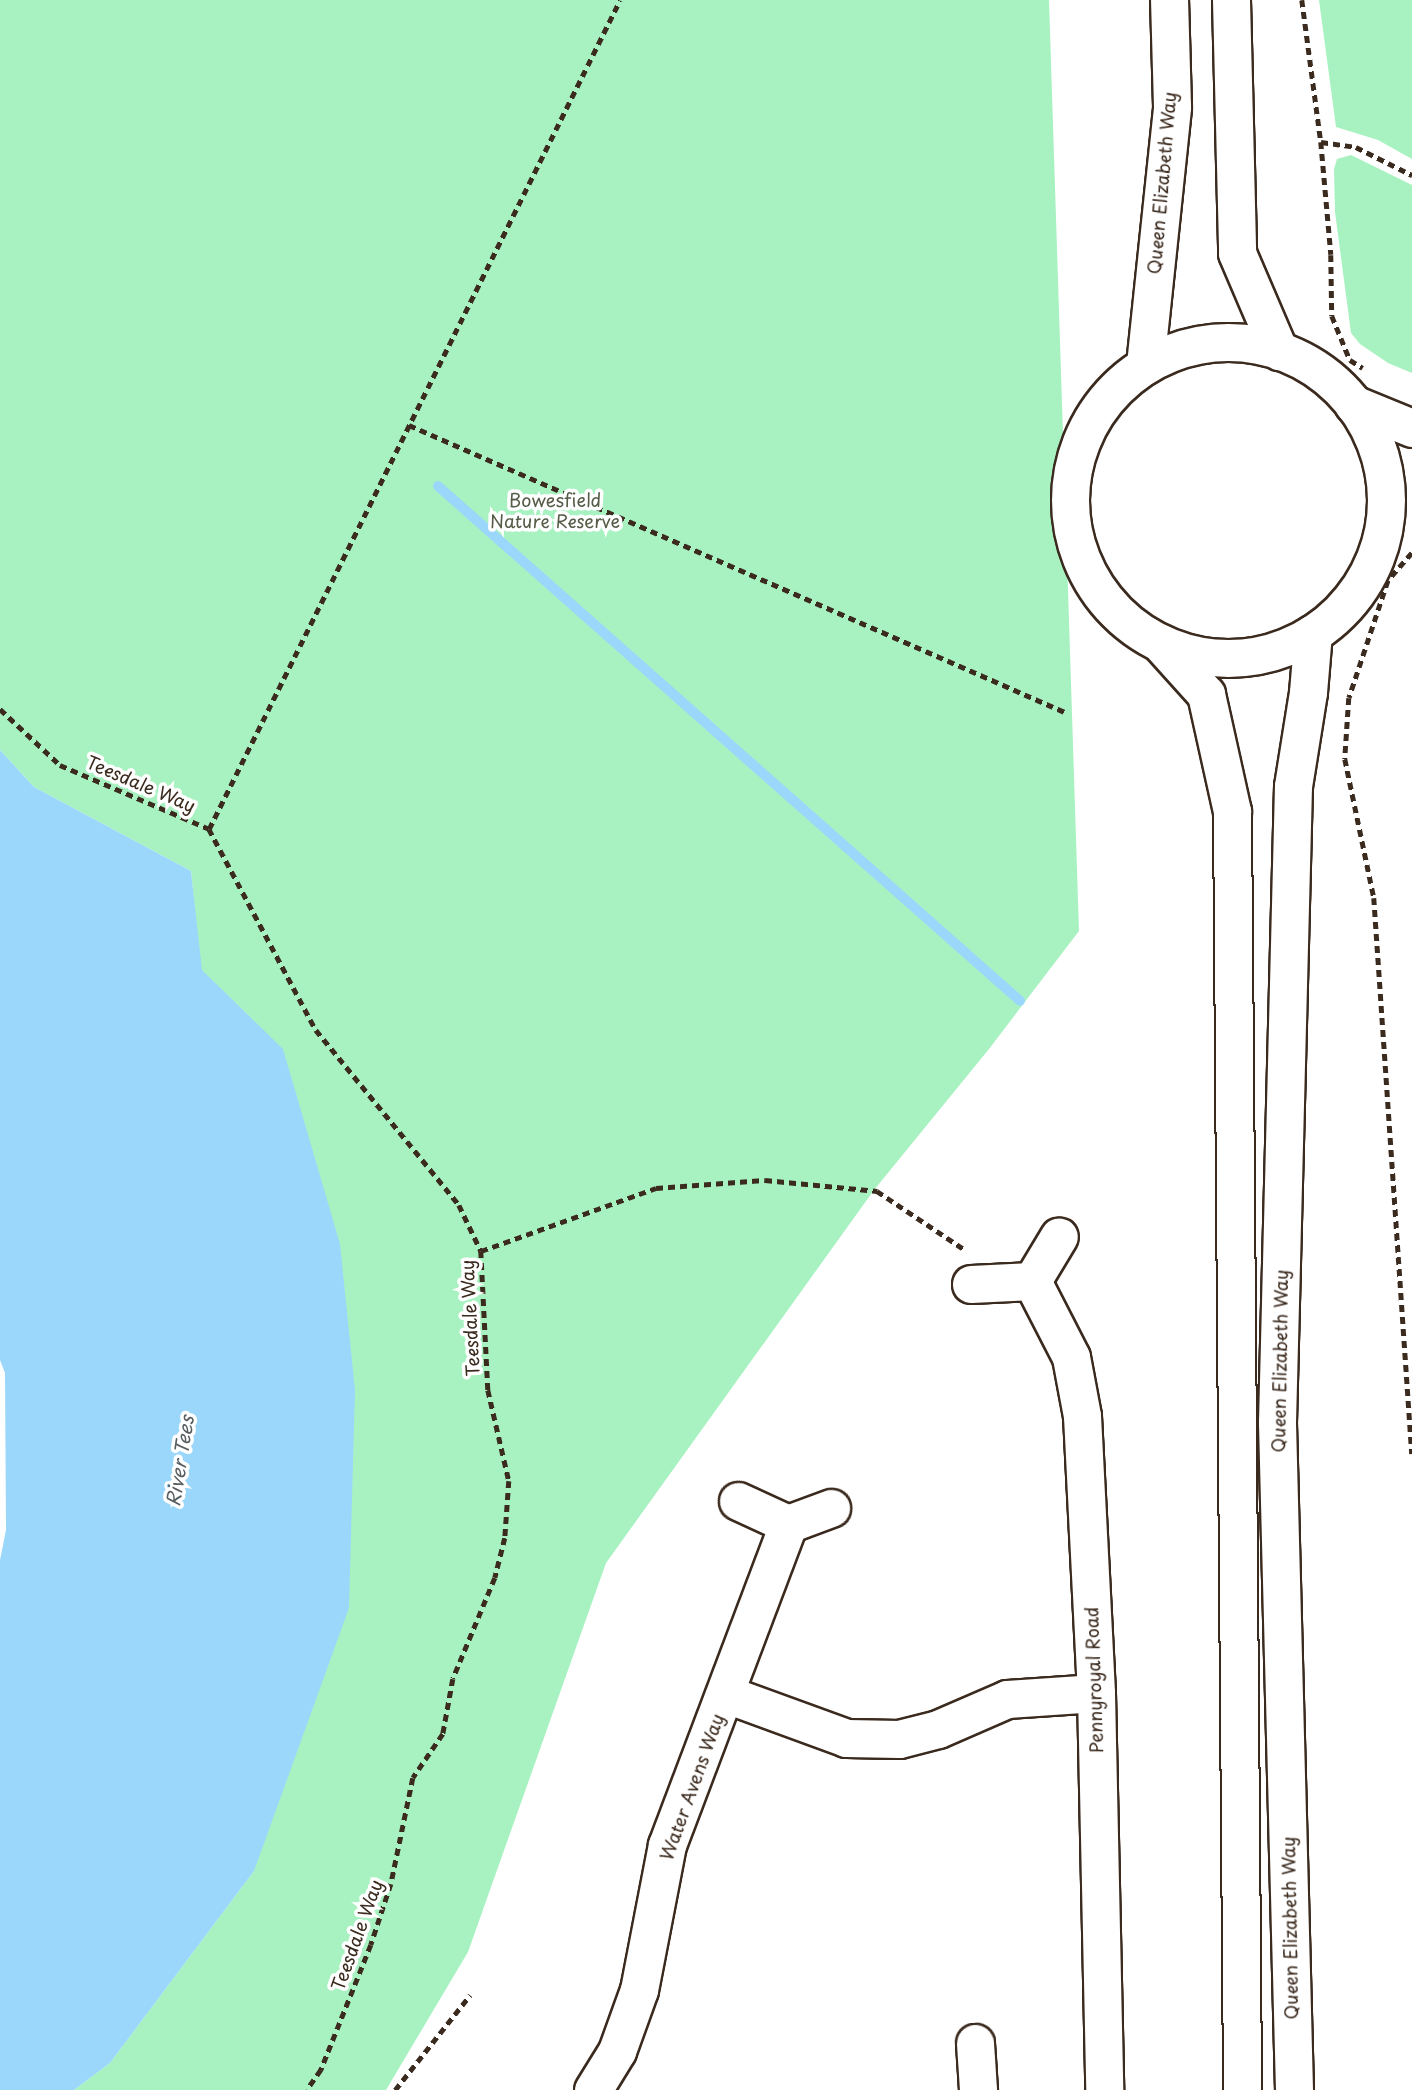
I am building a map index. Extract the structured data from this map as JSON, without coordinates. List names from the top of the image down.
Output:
{
  "streets": {
    "street": ["Queen Elizabeth Way", "Pennyroyal Road", "Water Avens Way"],
    "path": ["Teesdale Way"]
  },
  "water": ["River Tees"],
  "parks": ["Bowesfield Nature Reserve"]
}
